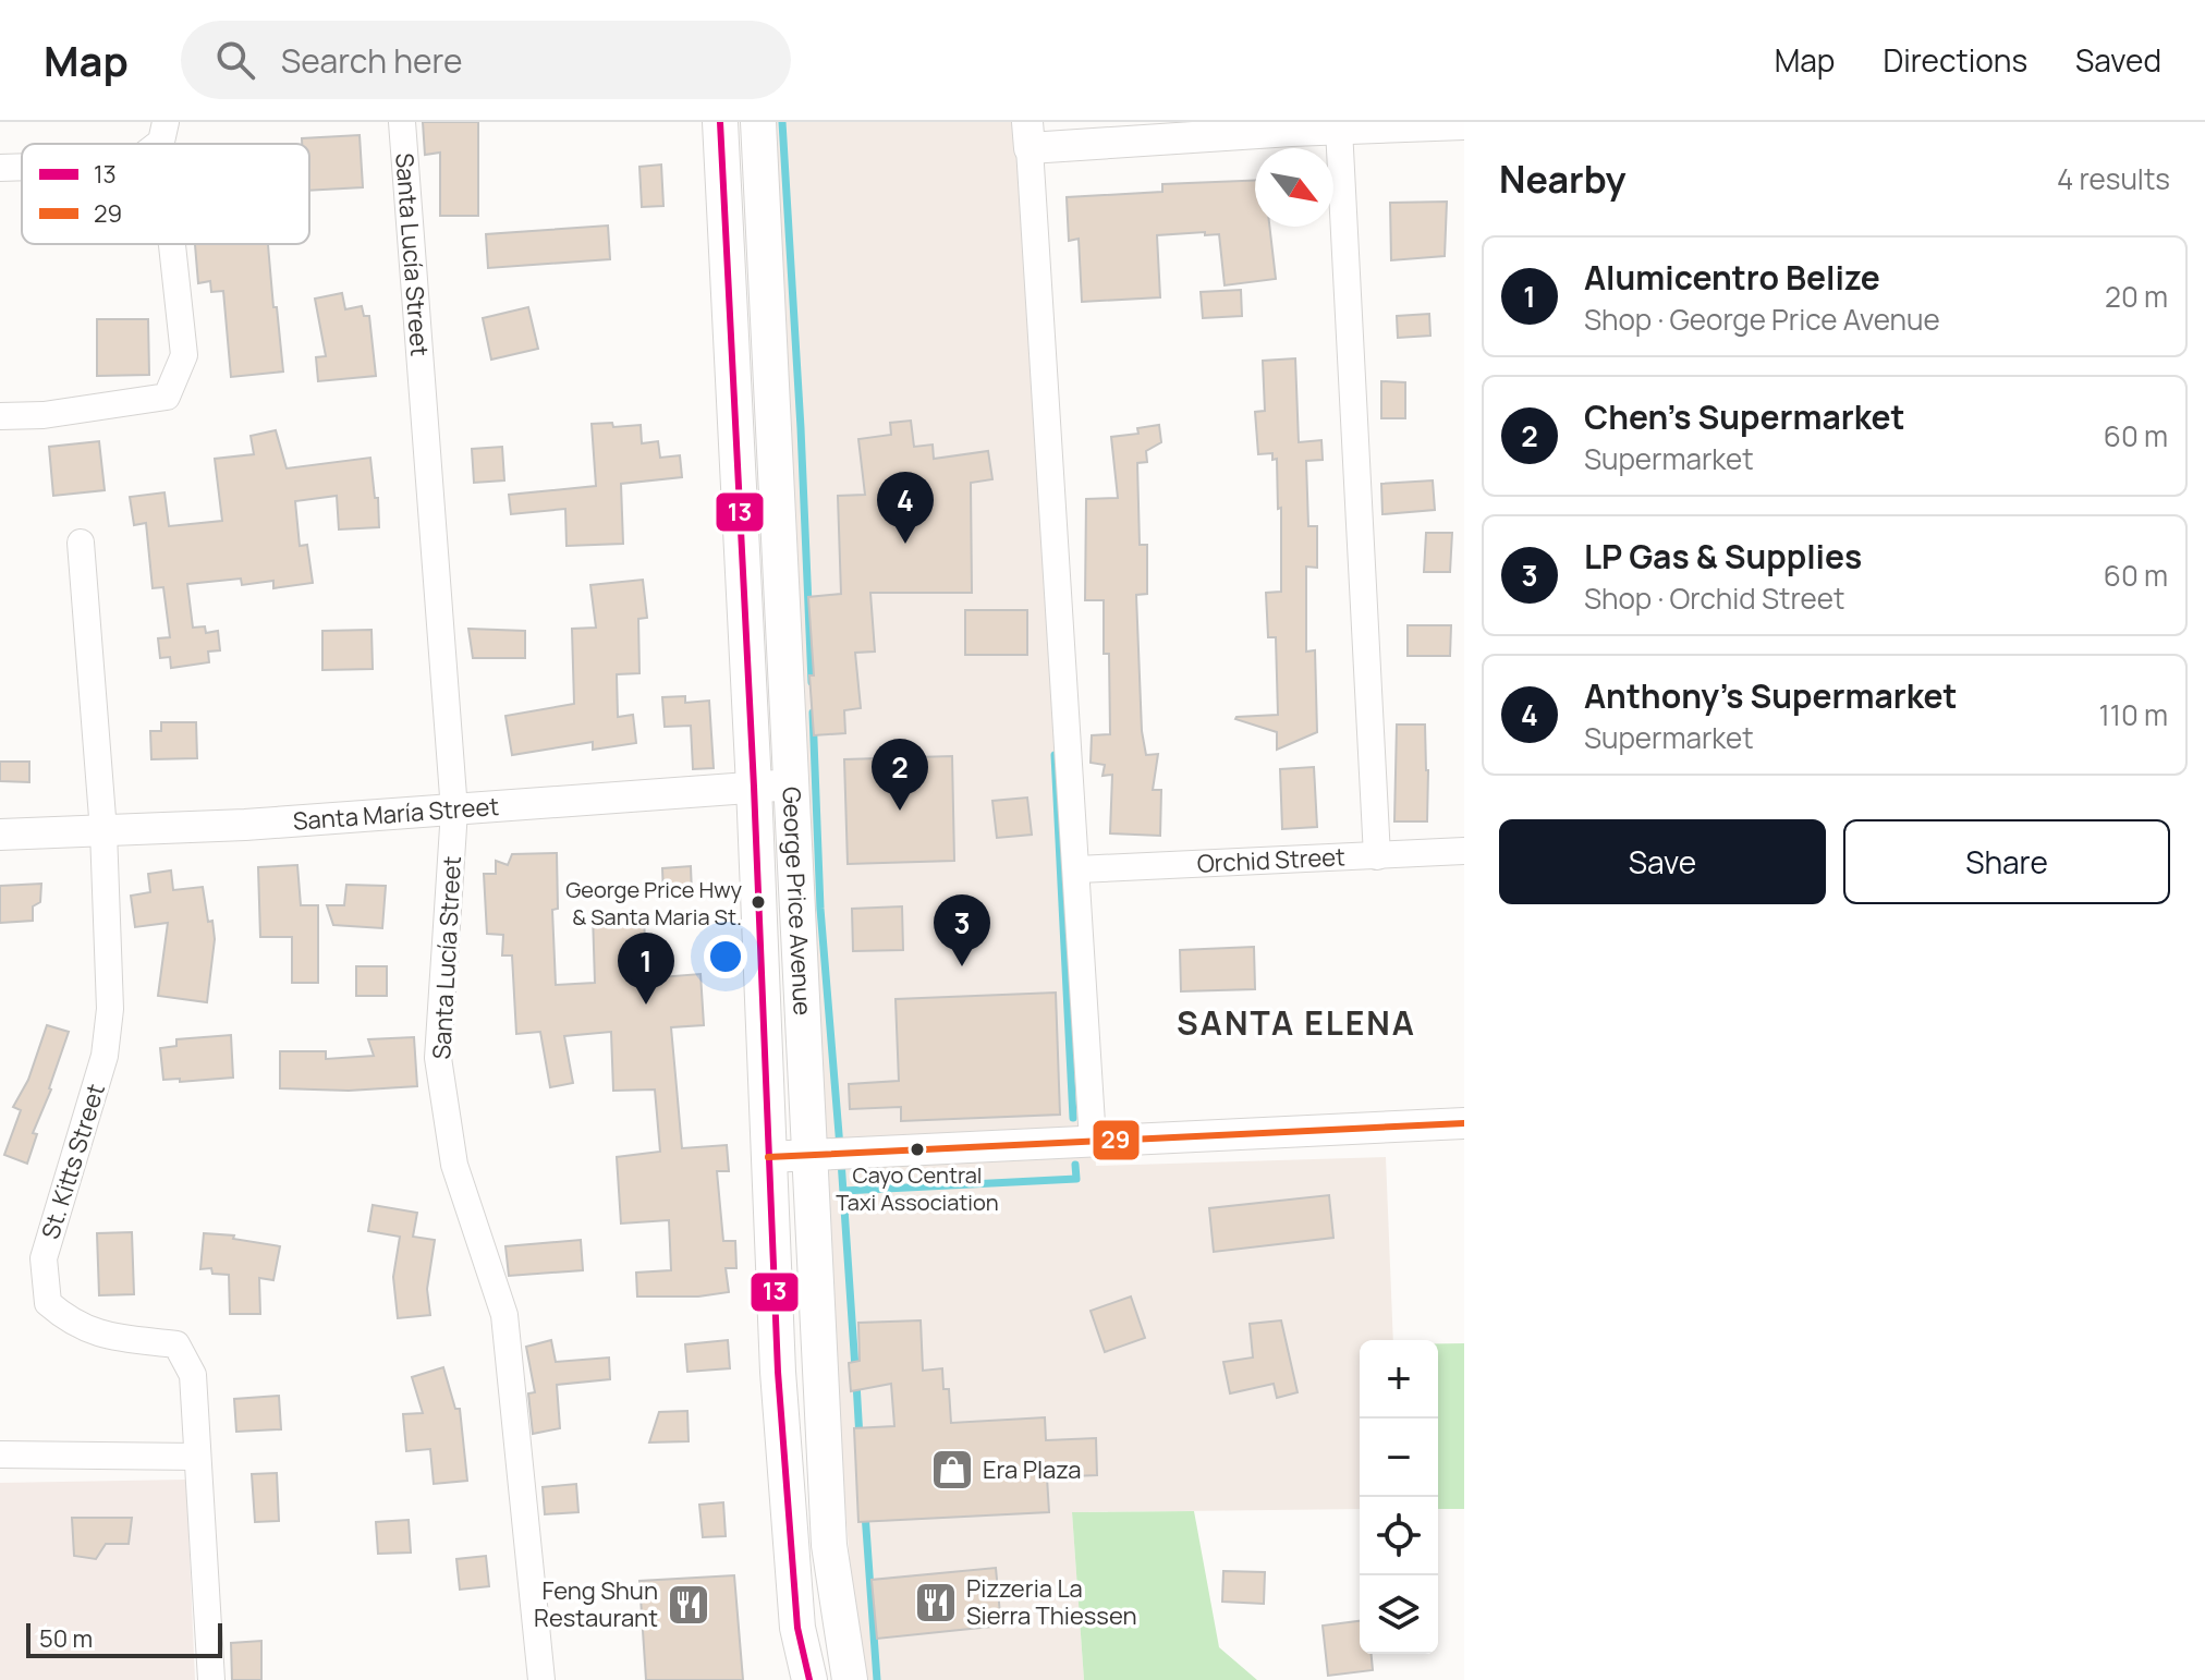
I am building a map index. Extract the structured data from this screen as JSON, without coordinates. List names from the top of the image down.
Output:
{
  "streets": {
    "main road": ["George Price Avenue"],
    "street": [
      "Santa Lucía Street",
      "Santa María Street",
      "Orchid Street",
      "St. Kitts Street"
    ]
  },
  "crossings": [
    ["Santa Lucía Street", "Santa María Street"],
    ["Santa María Street", "George Price Avenue"],
    ["Santa María Street", "St. Kitts Street"]
  ],
  "districts": ["SANTA ELENA"],
  "places": {
    "other": ["George Price Hwy & Santa Maria St.", "Cayo Central Taxi Association"],
    "shop": ["Era Plaza"],
    "restaurant": ["Pizzeria La Sierra Thiessen", "Feng Shun Restaurant"]
  },
  "lines": ["transit line 13", "transit line 29"],
  "legend": ["13", "29"],
  "scale_bar": "50 m",
  "north": "bottom right",
  "page": {
    "header": "Map",
    "search": "Search here",
    "nav": ["Map", "Directions", "Saved"],
    "heading": ["Nearby", "4 results"],
    "list": [
      {
        "mark": "1",
        "name": "Alumicentro Belize",
        "note": "Shop · George Price Avenue",
        "value": "20 m"
      },
      {
        "mark": "2",
        "name": "Chen's Supermarket",
        "note": "Supermarket",
        "value": "60 m"
      },
      {
        "mark": "3",
        "name": "LP Gas & Supplies",
        "note": "Shop · Orchid Street",
        "value": "60 m"
      },
      {
        "mark": "4",
        "name": "Anthony's Supermarket",
        "note": "Supermarket",
        "value": "110 m"
      }
    ],
    "pins": [
      "4",
      "2",
      "3",
      "1"
    ],
    "buttons": ["Save", "Share"],
    "map_buttons": ["+", "−"],
    "scale": "50 m"
  }
}
